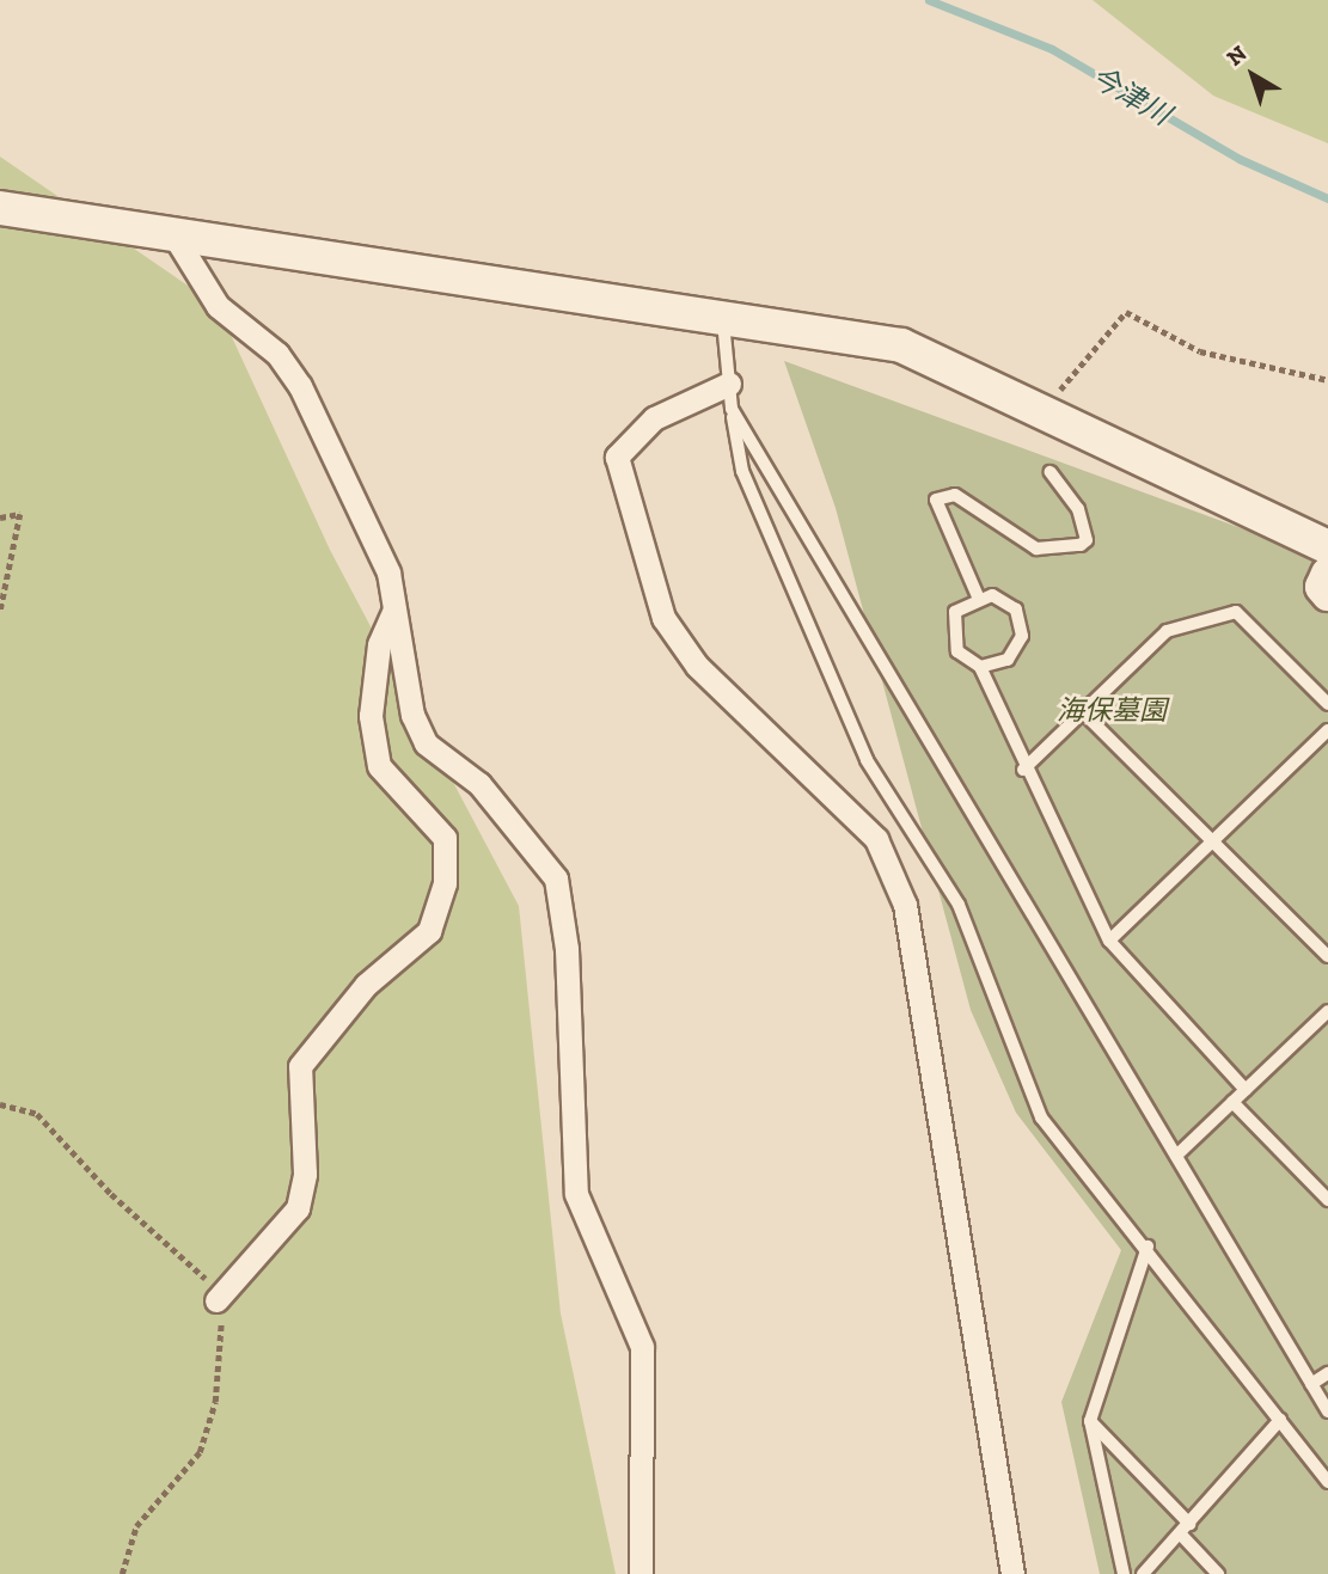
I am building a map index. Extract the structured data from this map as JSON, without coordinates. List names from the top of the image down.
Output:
{
  "water": ["今津川"],
  "parks": ["海保墓園"],
  "north": "top left"
}
